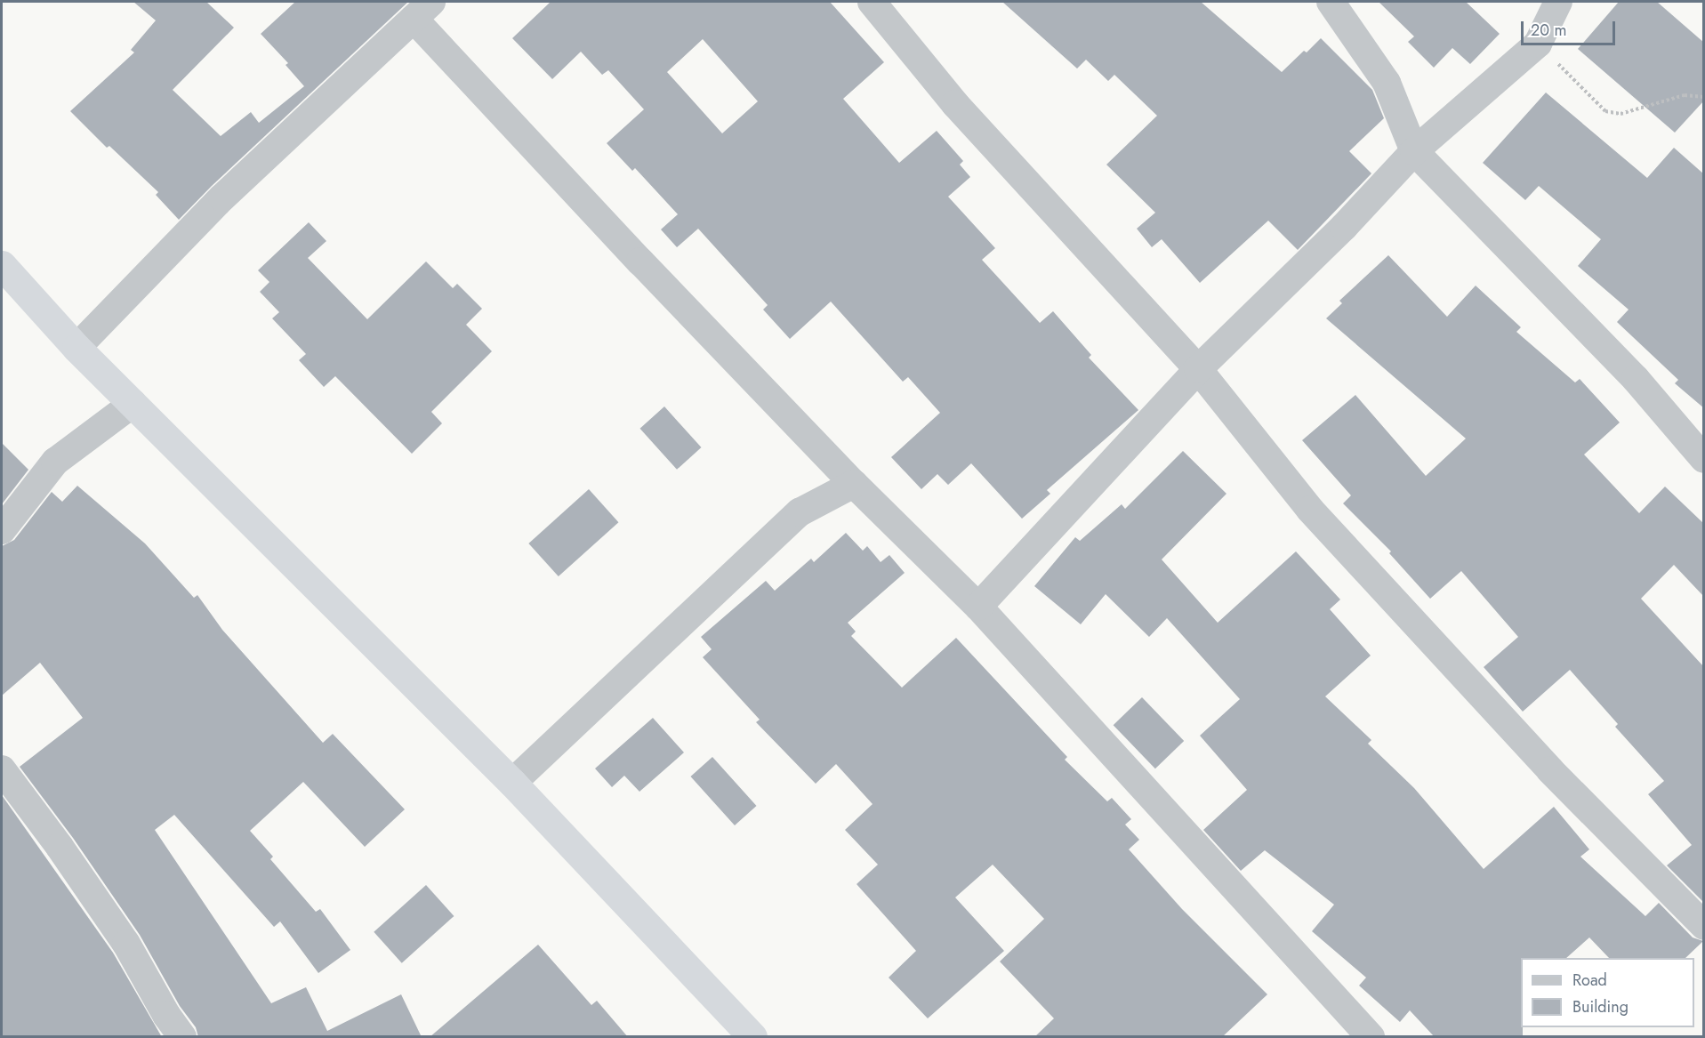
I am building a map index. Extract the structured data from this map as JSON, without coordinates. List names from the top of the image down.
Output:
{
  "legend": ["Road", "Building"],
  "scale_bar": "20 m"
}
